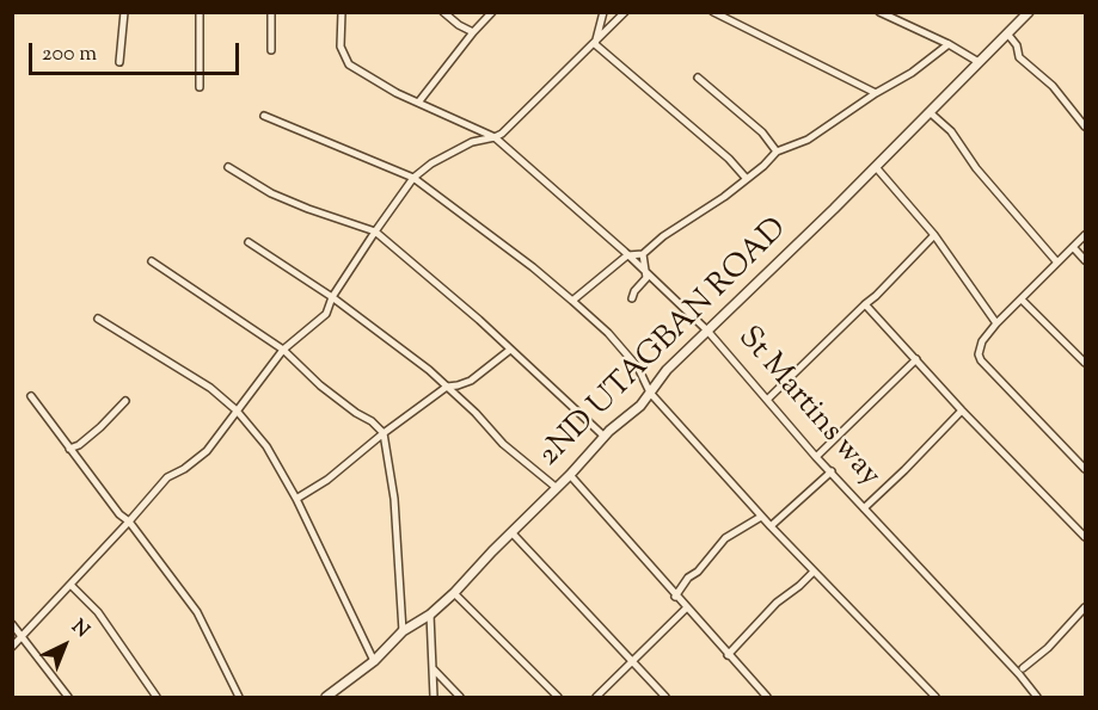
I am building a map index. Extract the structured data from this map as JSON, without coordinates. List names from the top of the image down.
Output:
{
  "streets": {
    "street": ["2ND UTAGBAN ROAD", "St Martins way"]
  },
  "crossings": [
    ["2ND UTAGBAN ROAD", "St Martins way"]
  ],
  "scale_bar": "200 m",
  "north": "top right"
}
